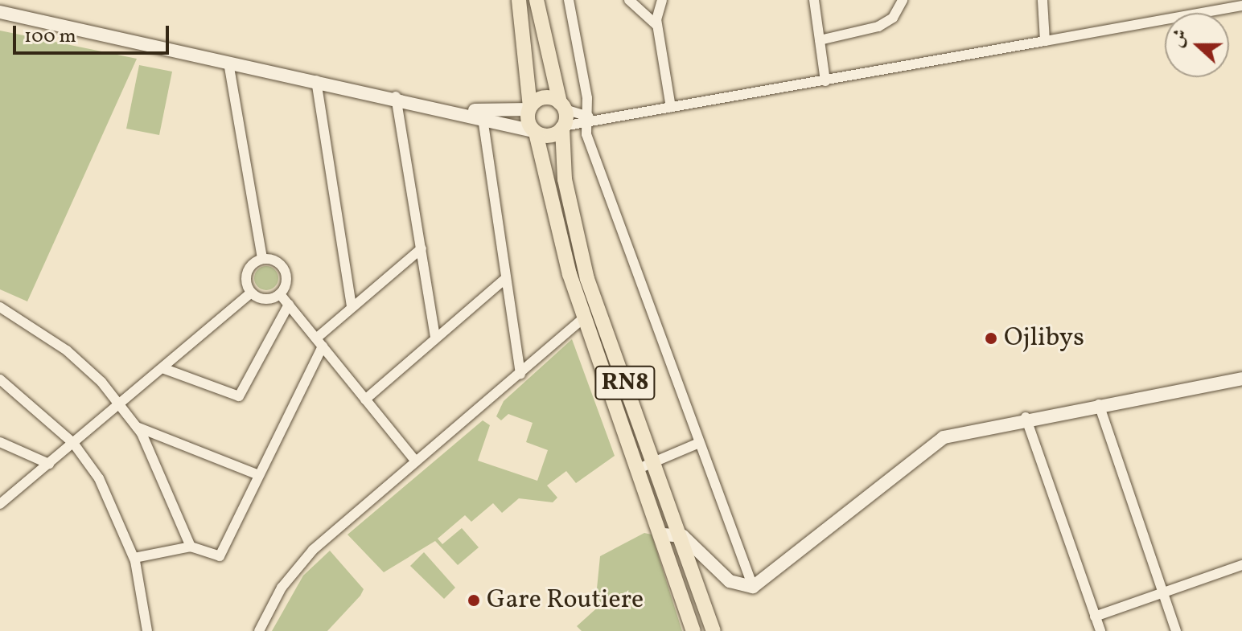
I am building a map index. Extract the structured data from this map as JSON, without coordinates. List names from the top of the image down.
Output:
{
  "streets": {
    "main road": ["RN8"]
  },
  "places": ["Ojlibys", "Gare Routiere"],
  "scale_bar": "100 m",
  "north": "left"
}
